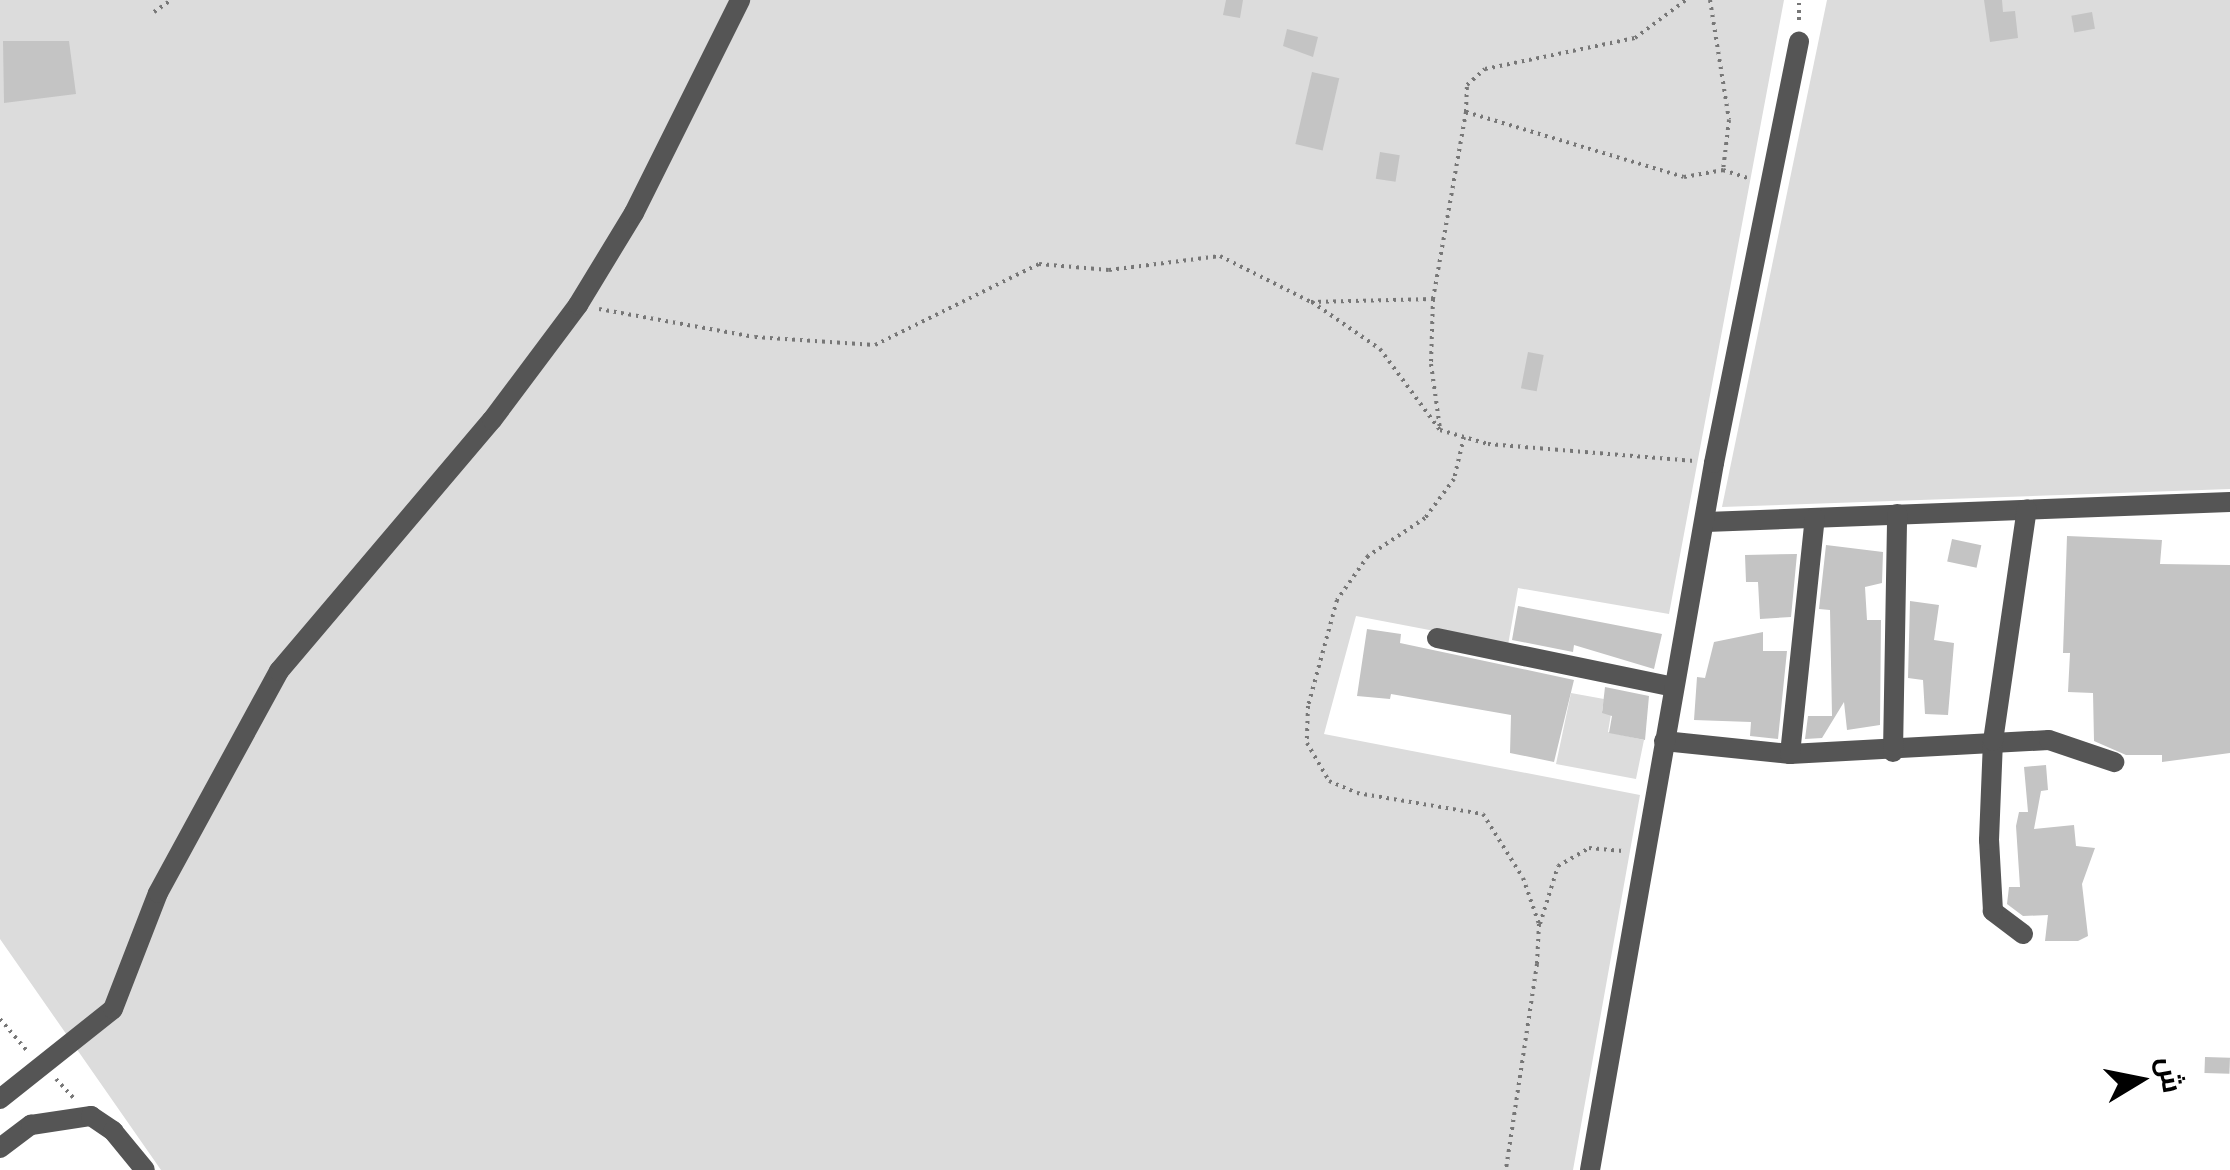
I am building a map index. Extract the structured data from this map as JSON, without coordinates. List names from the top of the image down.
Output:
{
  "north": "right"
}
